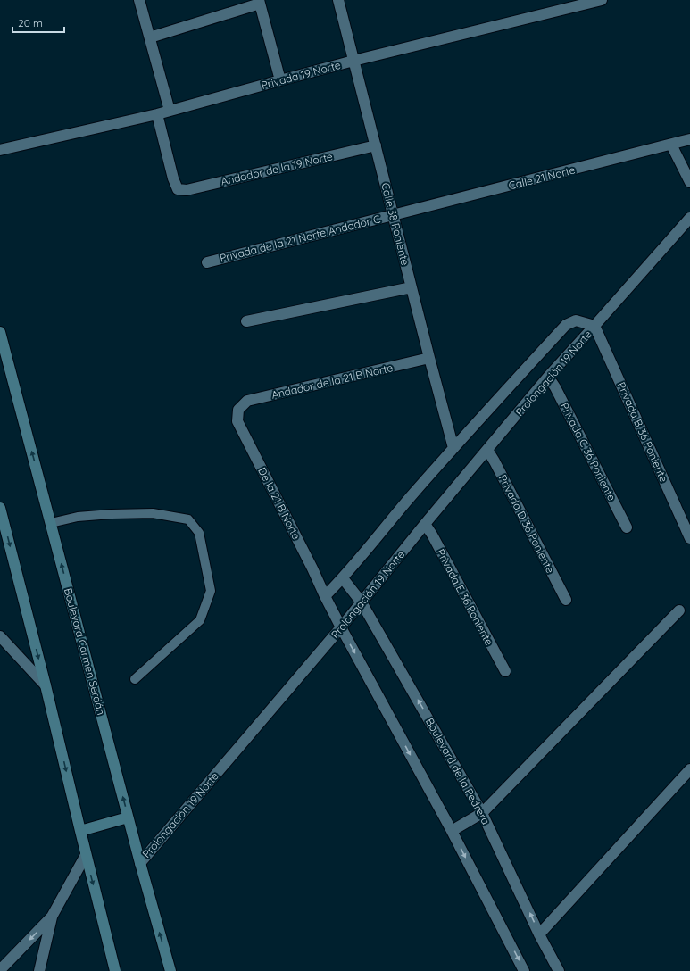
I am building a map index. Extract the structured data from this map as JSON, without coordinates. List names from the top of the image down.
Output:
{
  "streets": {
    "main road": ["Boulevard Carmen Serdán"],
    "street": [
      "Privada 19 Norte",
      "Andador de la 19 Norte",
      "Calle 21 Norte",
      "Calle 38 Poniente",
      "Privada de la 21 Norte Andador C",
      "Prolongación 19 Norte",
      "Andador de la 21 B Norte",
      "Privada B 36 Poniente",
      "Privada C 36 Poniente",
      "De la 21 B Norte",
      "Privada D 36 Poniente",
      "Privada E 36 Poniente",
      "Boulevard de la Pedrera"
    ]
  },
  "crossings": [
    ["Privada 19 Norte", "Andador de la 19 Norte"],
    ["Privada 19 Norte", "Calle 38 Poniente"],
    ["Andador de la 19 Norte", "Calle 38 Poniente"],
    ["Calle 21 Norte", "Calle 38 Poniente"],
    ["Calle 21 Norte", "Privada de la 21 Norte Andador C"],
    ["Calle 38 Poniente", "Privada de la 21 Norte Andador C"],
    ["Calle 38 Poniente", "Prolongación 19 Norte"],
    ["Calle 38 Poniente", "Andador de la 21 B Norte"],
    ["Prolongación 19 Norte", "Privada B 36 Poniente"],
    ["Prolongación 19 Norte", "Privada C 36 Poniente"],
    ["Prolongación 19 Norte", "De la 21 B Norte"],
    ["Prolongación 19 Norte", "Privada D 36 Poniente"],
    ["Prolongación 19 Norte", "Privada E 36 Poniente"],
    ["Prolongación 19 Norte", "Boulevard Carmen Serdán"],
    ["Prolongación 19 Norte", "Boulevard de la Pedrera"],
    ["Andador de la 21 B Norte", "De la 21 B Norte"]
  ],
  "scale_bar": "20 m"
}
